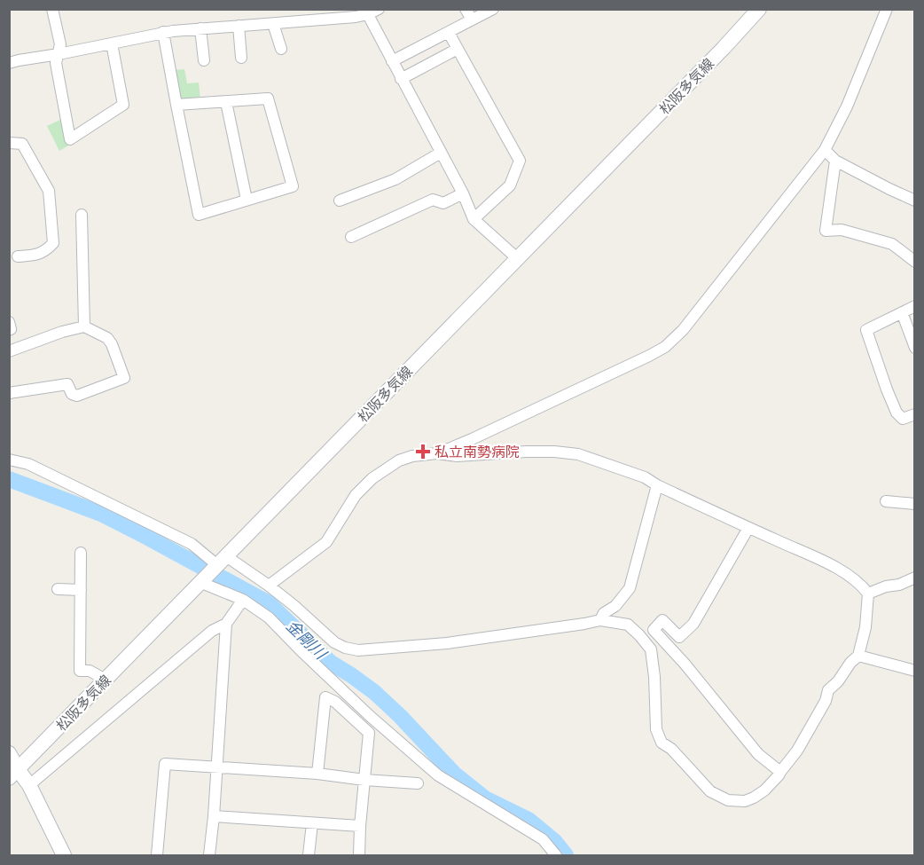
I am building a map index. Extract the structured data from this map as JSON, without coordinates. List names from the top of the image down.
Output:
{
  "streets": {
    "main road": ["松阪多気線"]
  },
  "water": ["金剛川"],
  "places": {
    "health": ["私立南勢病院"]
  }
}
